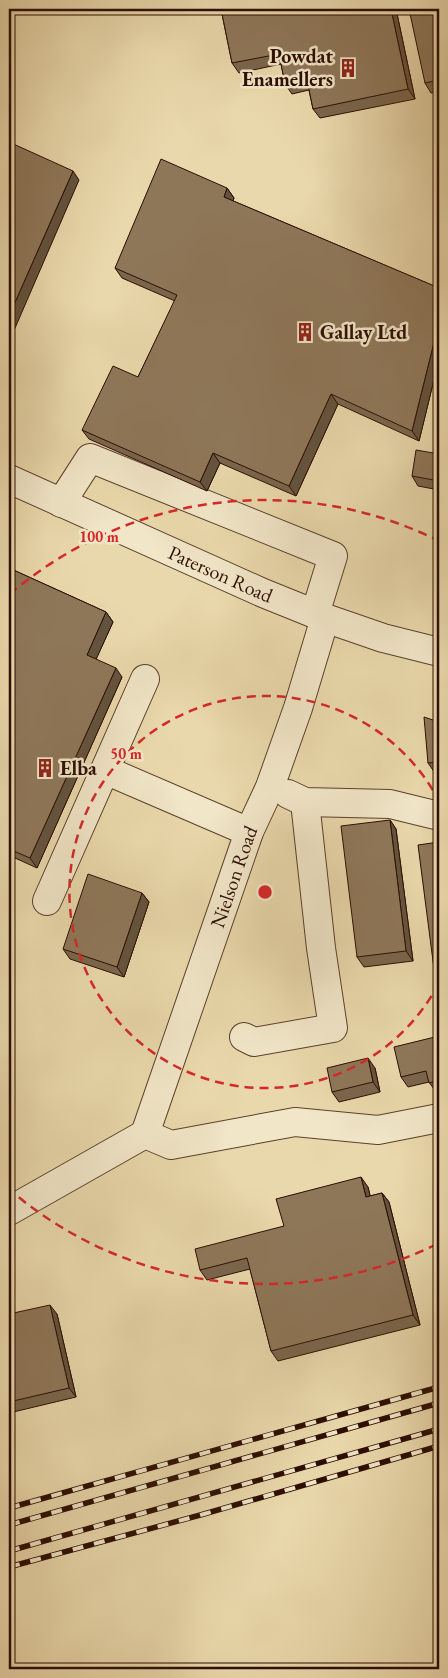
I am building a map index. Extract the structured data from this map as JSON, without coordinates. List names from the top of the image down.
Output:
{
  "streets": {
    "street": ["Paterson Road", "Nielson Road"]
  },
  "crossings": [
    ["Paterson Road", "Nielson Road"]
  ],
  "places": {
    "building": ["Powdat Enamellers", "Gallay Ltd", "Elba"]
  },
  "rings": ["100 m", "50 m"]
}
